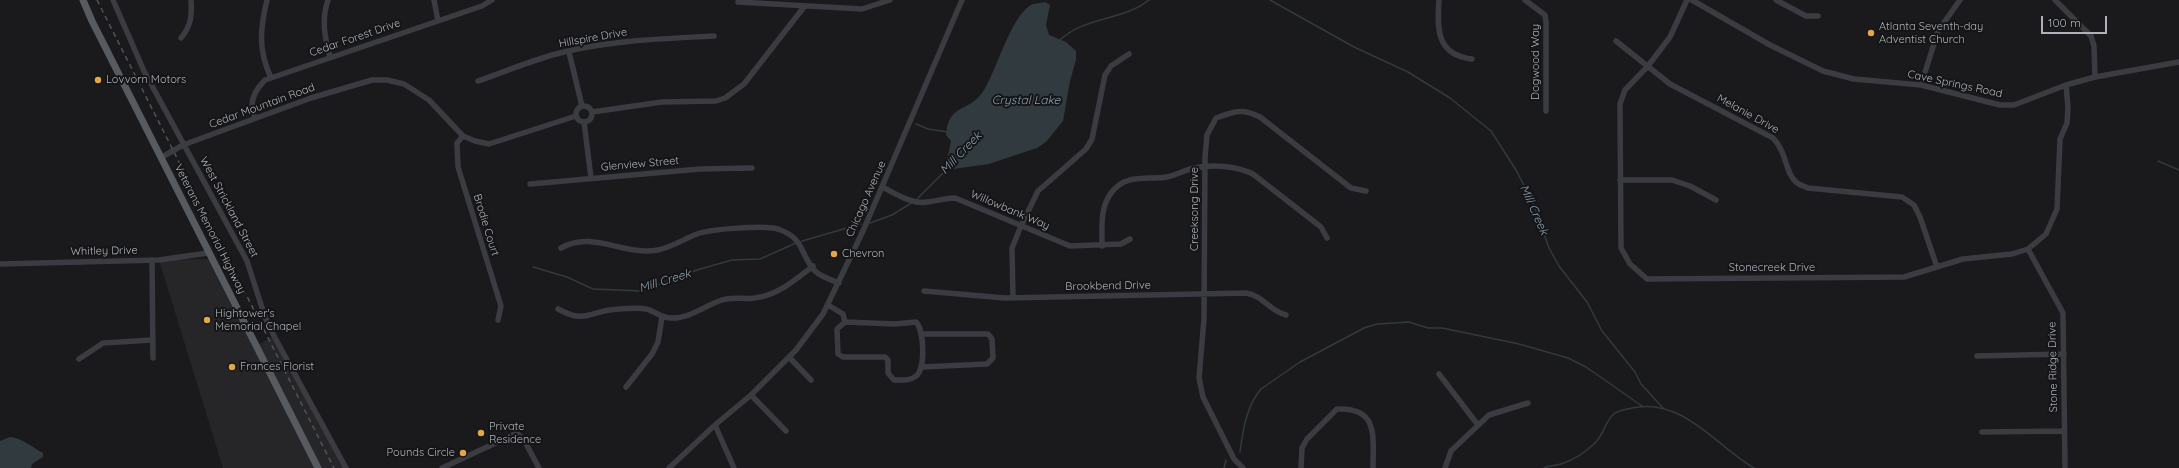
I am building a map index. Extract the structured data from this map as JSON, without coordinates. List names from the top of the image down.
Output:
{
  "streets": {
    "main road": ["Veterans Memorial Highway"],
    "street": [
      "Cedar Forest Drive",
      "Hillspire Drive",
      "Dogwood Way",
      "Cave Springs Road",
      "Cedar Mountain Road",
      "Melanie Drive",
      "Glenview Street",
      "Chicago Avenue",
      "West Strickland Street",
      "Creeksong Drive",
      "Willowbank Way",
      "Brodie Court",
      "Whitley Drive",
      "Stonecreek Drive",
      "Brookbend Drive",
      "Stone Ridge Drive"
    ]
  },
  "crossings": [
    ["Cedar Forest Drive", "Cedar Mountain Road"],
    ["Cave Springs Road", "Stonecreek Drive"],
    ["Cedar Mountain Road", "West Strickland Street"],
    ["Cedar Mountain Road", "Brodie Court"],
    ["Cedar Mountain Road", "Veterans Memorial Highway"],
    ["Melanie Drive", "Stonecreek Drive"],
    ["Chicago Avenue", "Willowbank Way"],
    ["Creeksong Drive", "Brookbend Drive"],
    ["Veterans Memorial Highway", "Whitley Drive"],
    ["Stonecreek Drive", "Stone Ridge Drive"]
  ],
  "water": ["Crystal Lake", "Mill Creek"],
  "places": [
    "Atlanta Seventh-day Adventist Church",
    "Lovvorn Motors",
    "Chevron",
    "Hightower's Memorial Chapel",
    "Frances Florist",
    "Private Residence",
    "Pounds Circle"
  ],
  "scale_bar": "100 m"
}
